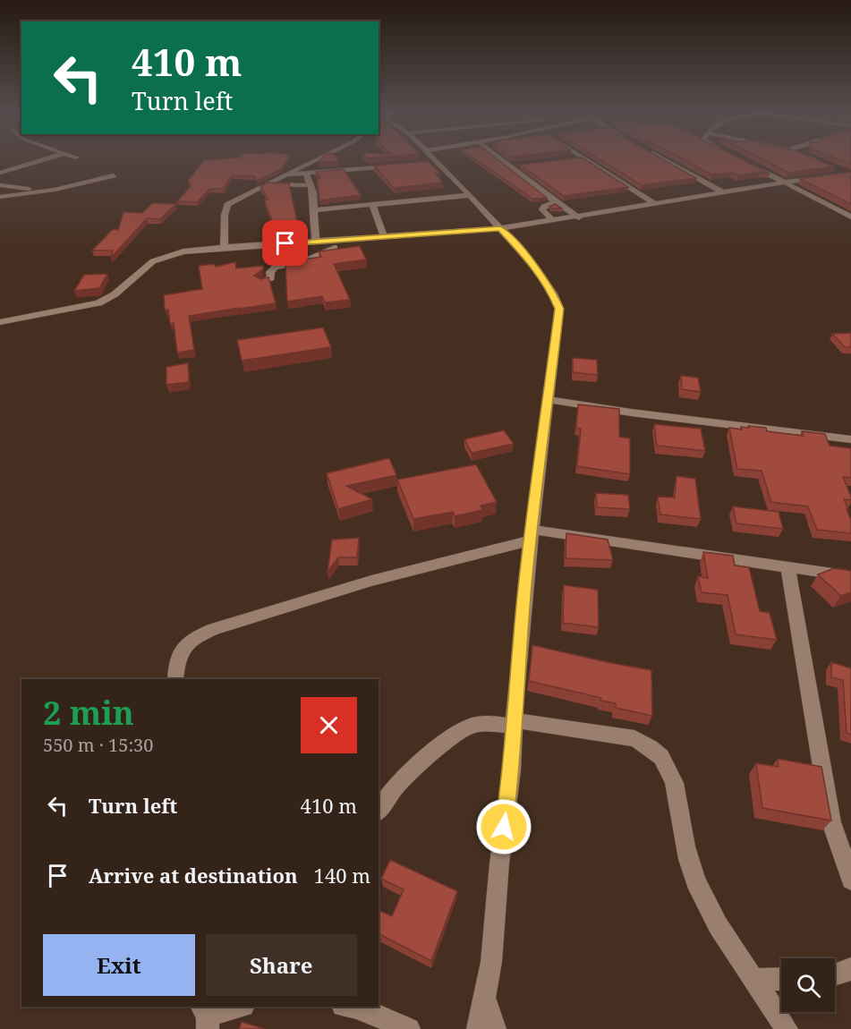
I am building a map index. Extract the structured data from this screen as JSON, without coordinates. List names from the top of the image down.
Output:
{
  "page": {
    "turn": ["410 m", "Turn left"],
    "heading": ["2 min", "550 m · 15:30"],
    "list": [
      {
        "name": "Turn left",
        "value": "410 m"
      },
      {
        "name": "Arrive at destination",
        "value": "140 m"
      }
    ],
    "buttons": ["Exit", "Share"]
  }
}
